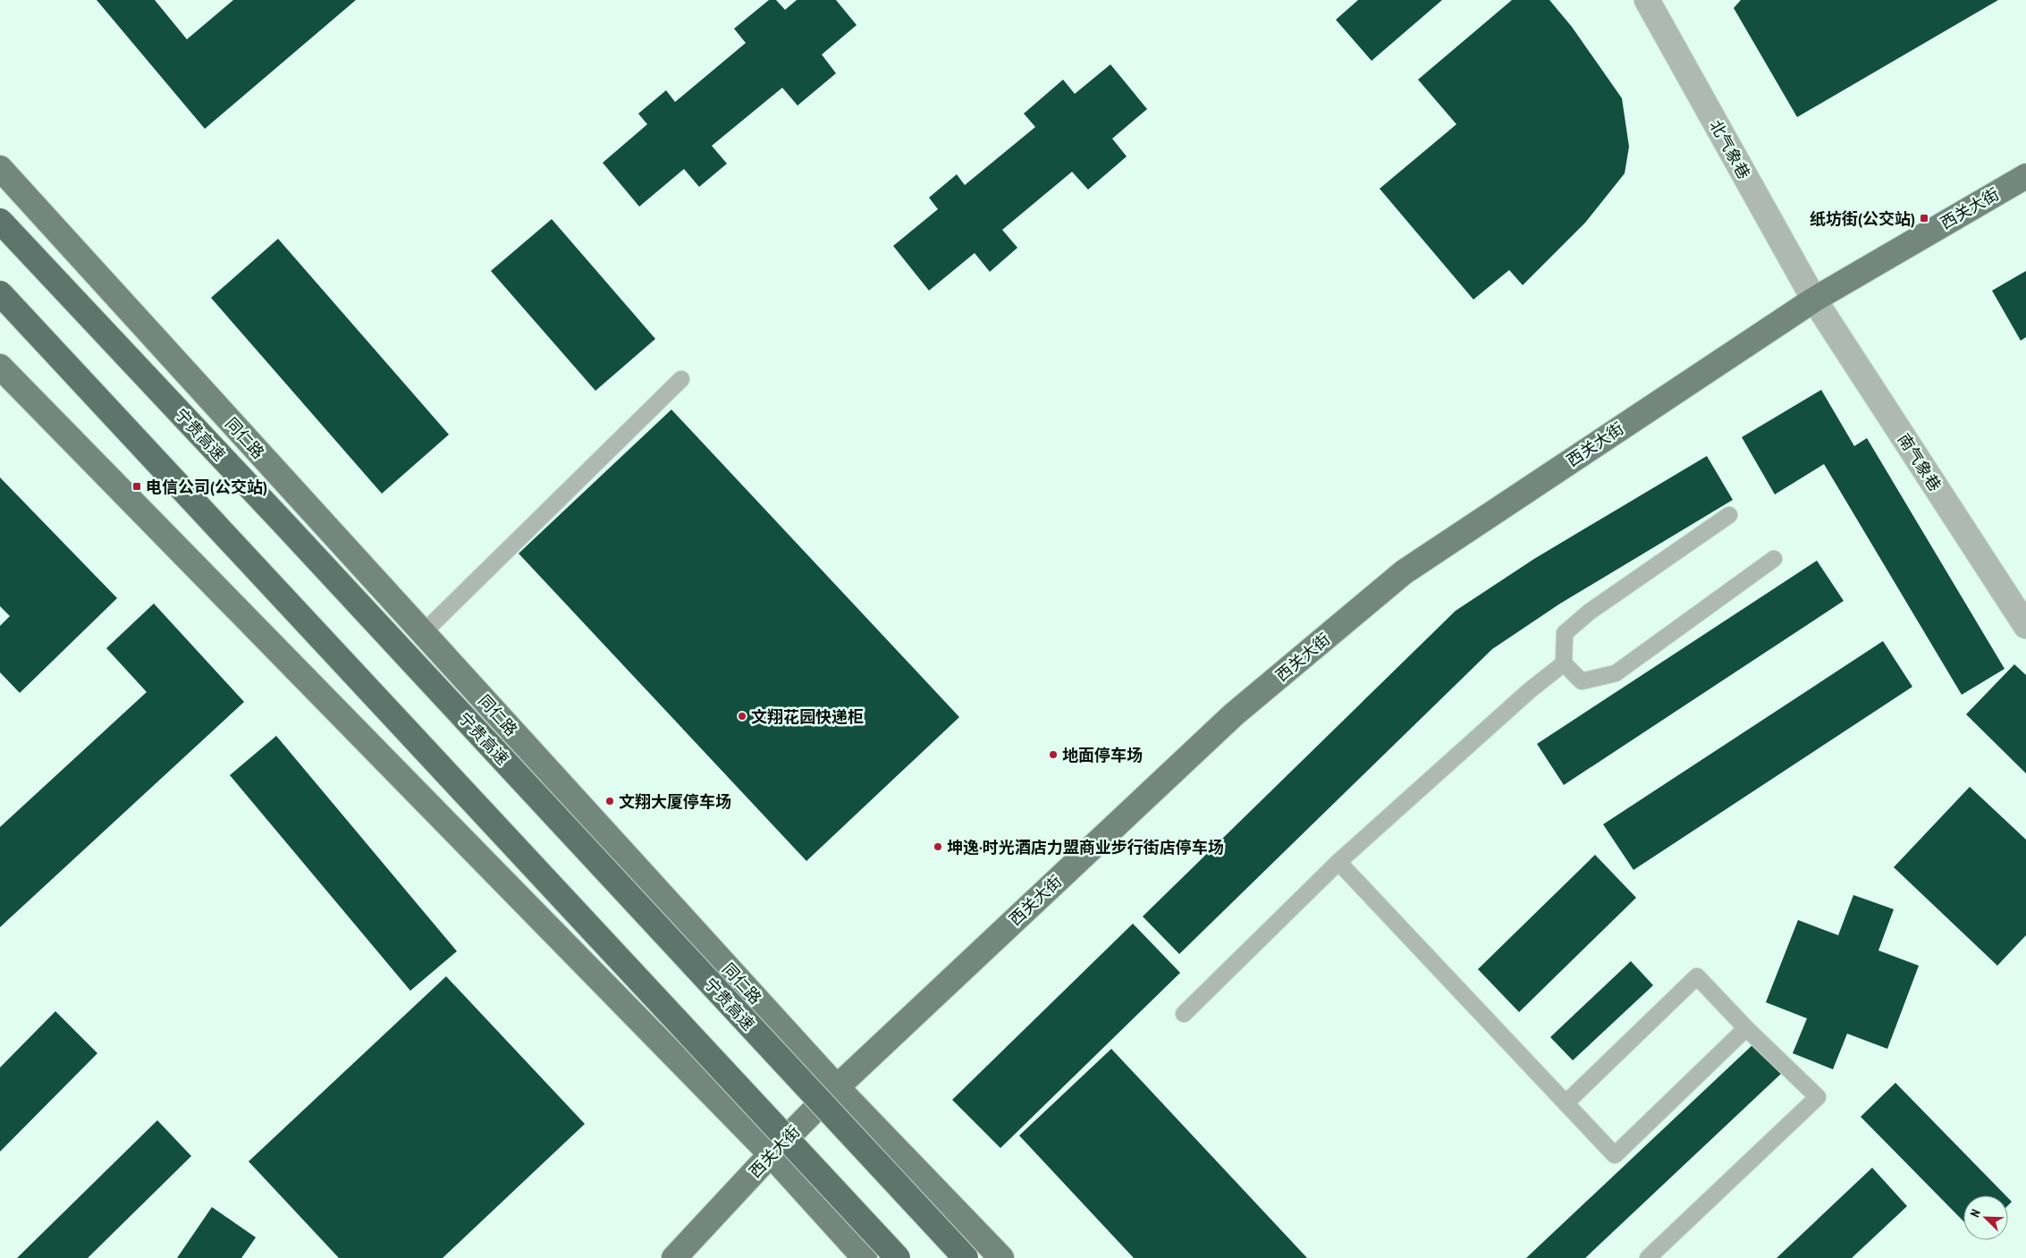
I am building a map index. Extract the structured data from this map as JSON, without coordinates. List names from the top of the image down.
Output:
{
  "streets": {
    "highway": ["宁贵高速"],
    "main road": ["西关大街", "同仁路"],
    "street": ["北气象巷", "南气象巷"]
  },
  "crossings": [
    ["北气象巷", "西关大街"],
    ["北气象巷", "南气象巷"],
    ["西关大街", "同仁路"],
    ["西关大街", "南气象巷"]
  ],
  "places": {
    "transit": ["纸坊街(公交站)", "电信公司(公交站)"],
    "other": [
      "文翔花园快递柜",
      "地面停车场",
      "文翔大厦停车场",
      "坤逸·时光酒店力盟商业步行街店停车场"
    ]
  },
  "north": "top left"
}
